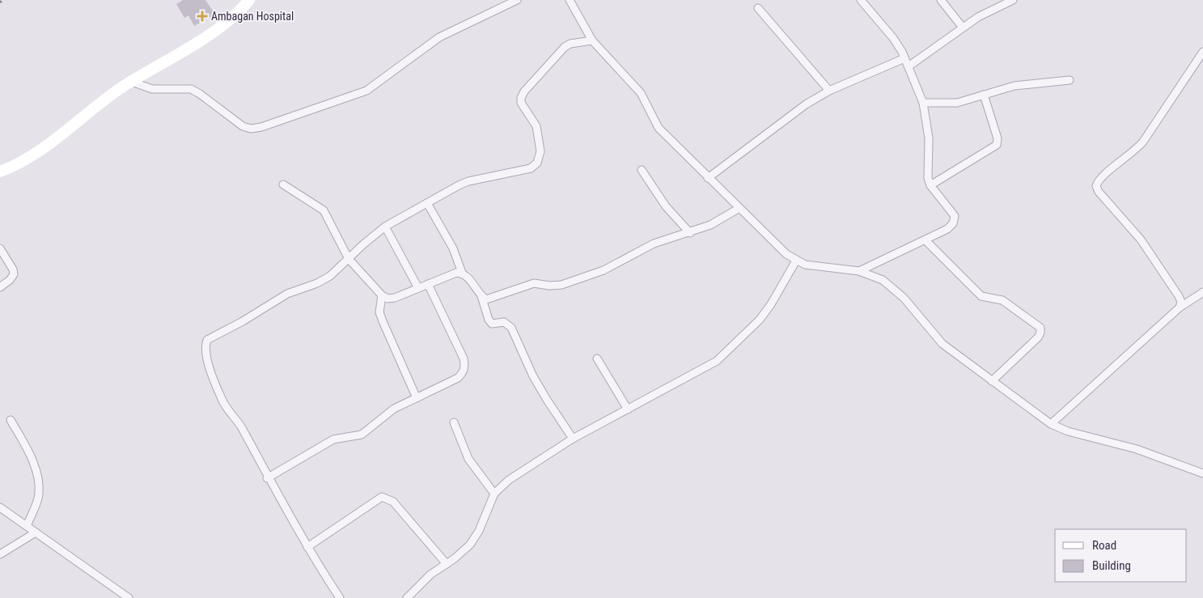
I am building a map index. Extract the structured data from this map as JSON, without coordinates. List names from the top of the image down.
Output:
{
  "places": {
    "health": ["Ambagan Hospital"]
  },
  "legend": ["Road", "Building"]
}
